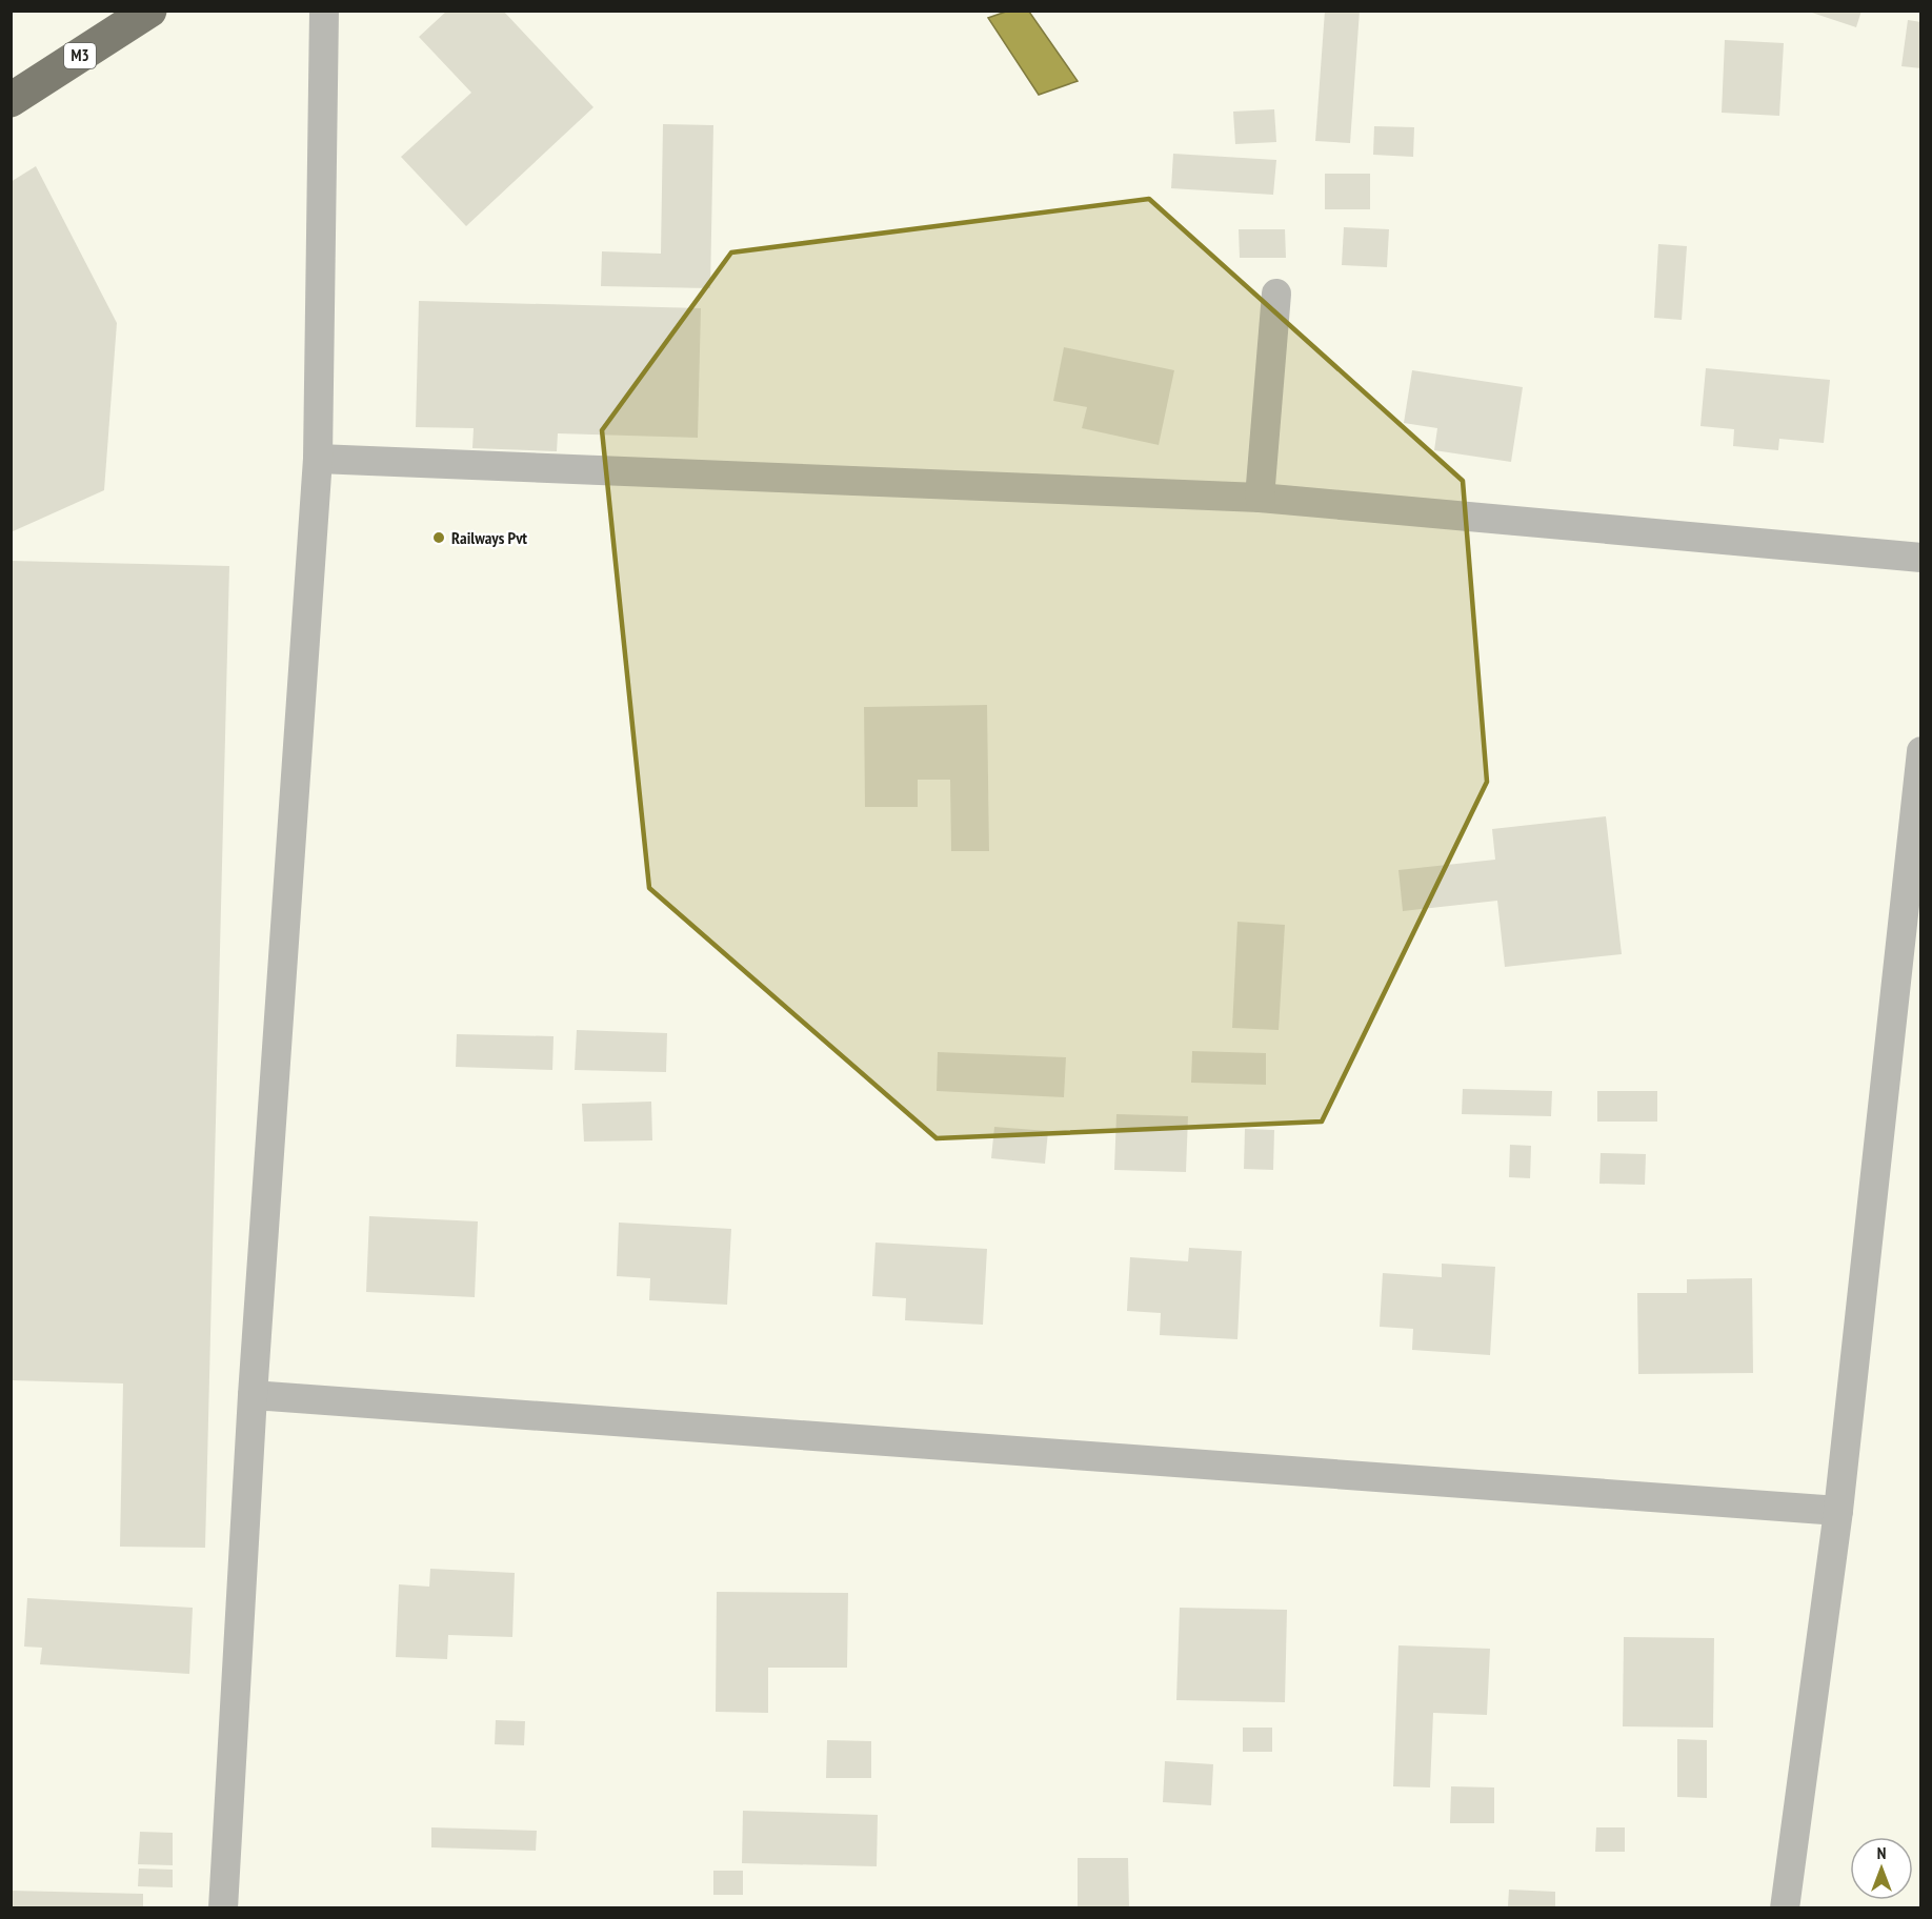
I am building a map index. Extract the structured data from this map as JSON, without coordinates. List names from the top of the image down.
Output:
{
  "streets": {
    "highway": ["M3"]
  },
  "places": ["Railways Pvt"],
  "north": "top"
}
